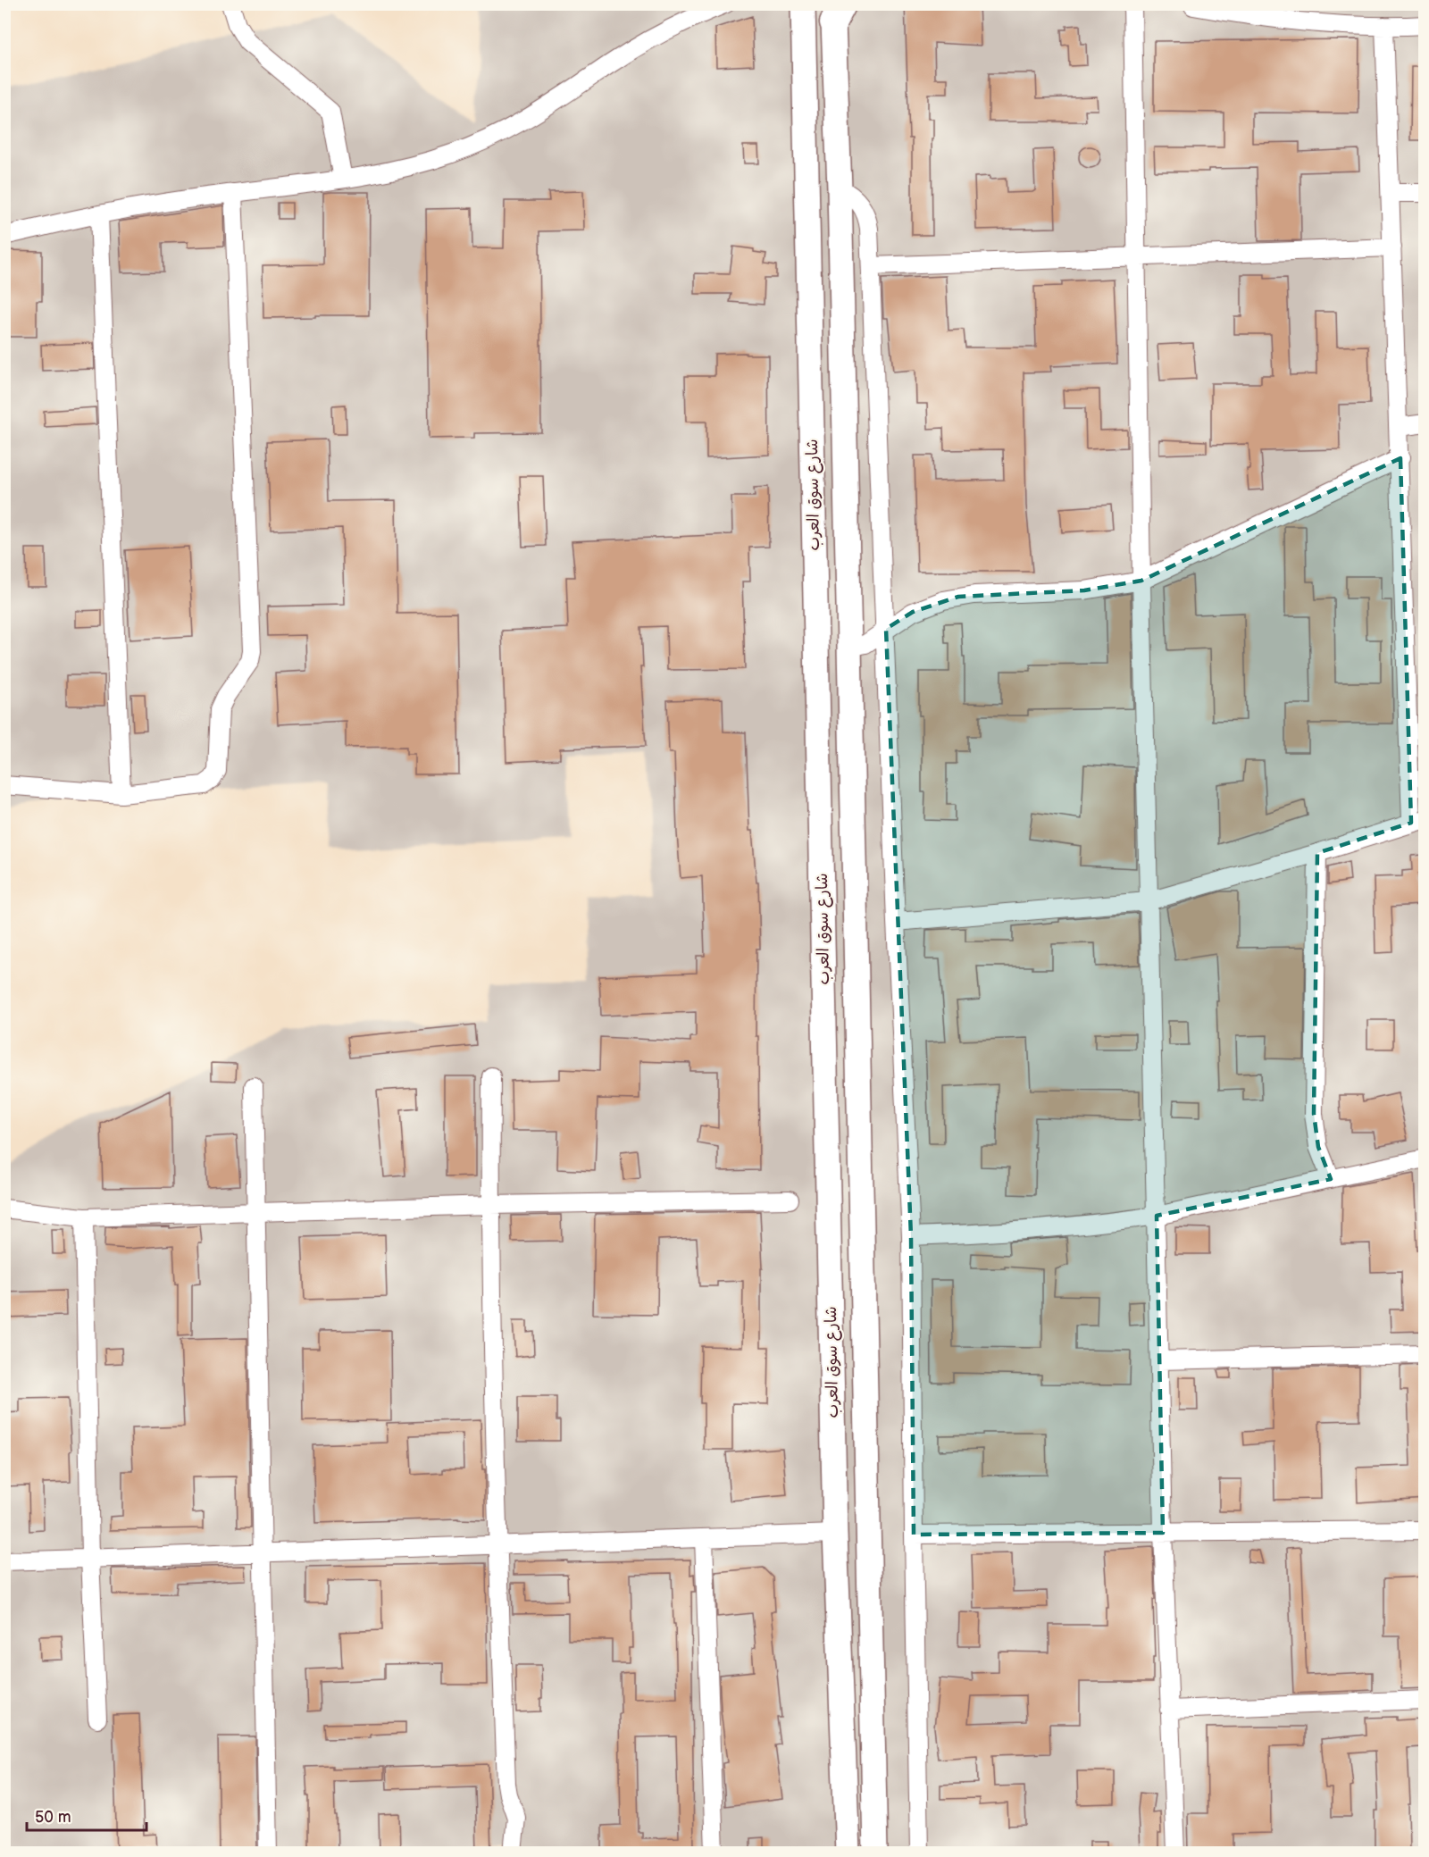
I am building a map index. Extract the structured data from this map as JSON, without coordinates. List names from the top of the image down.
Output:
{
  "streets": {
    "main road": ["شارع سوق العرب"]
  },
  "scale_bar": "50 m"
}
